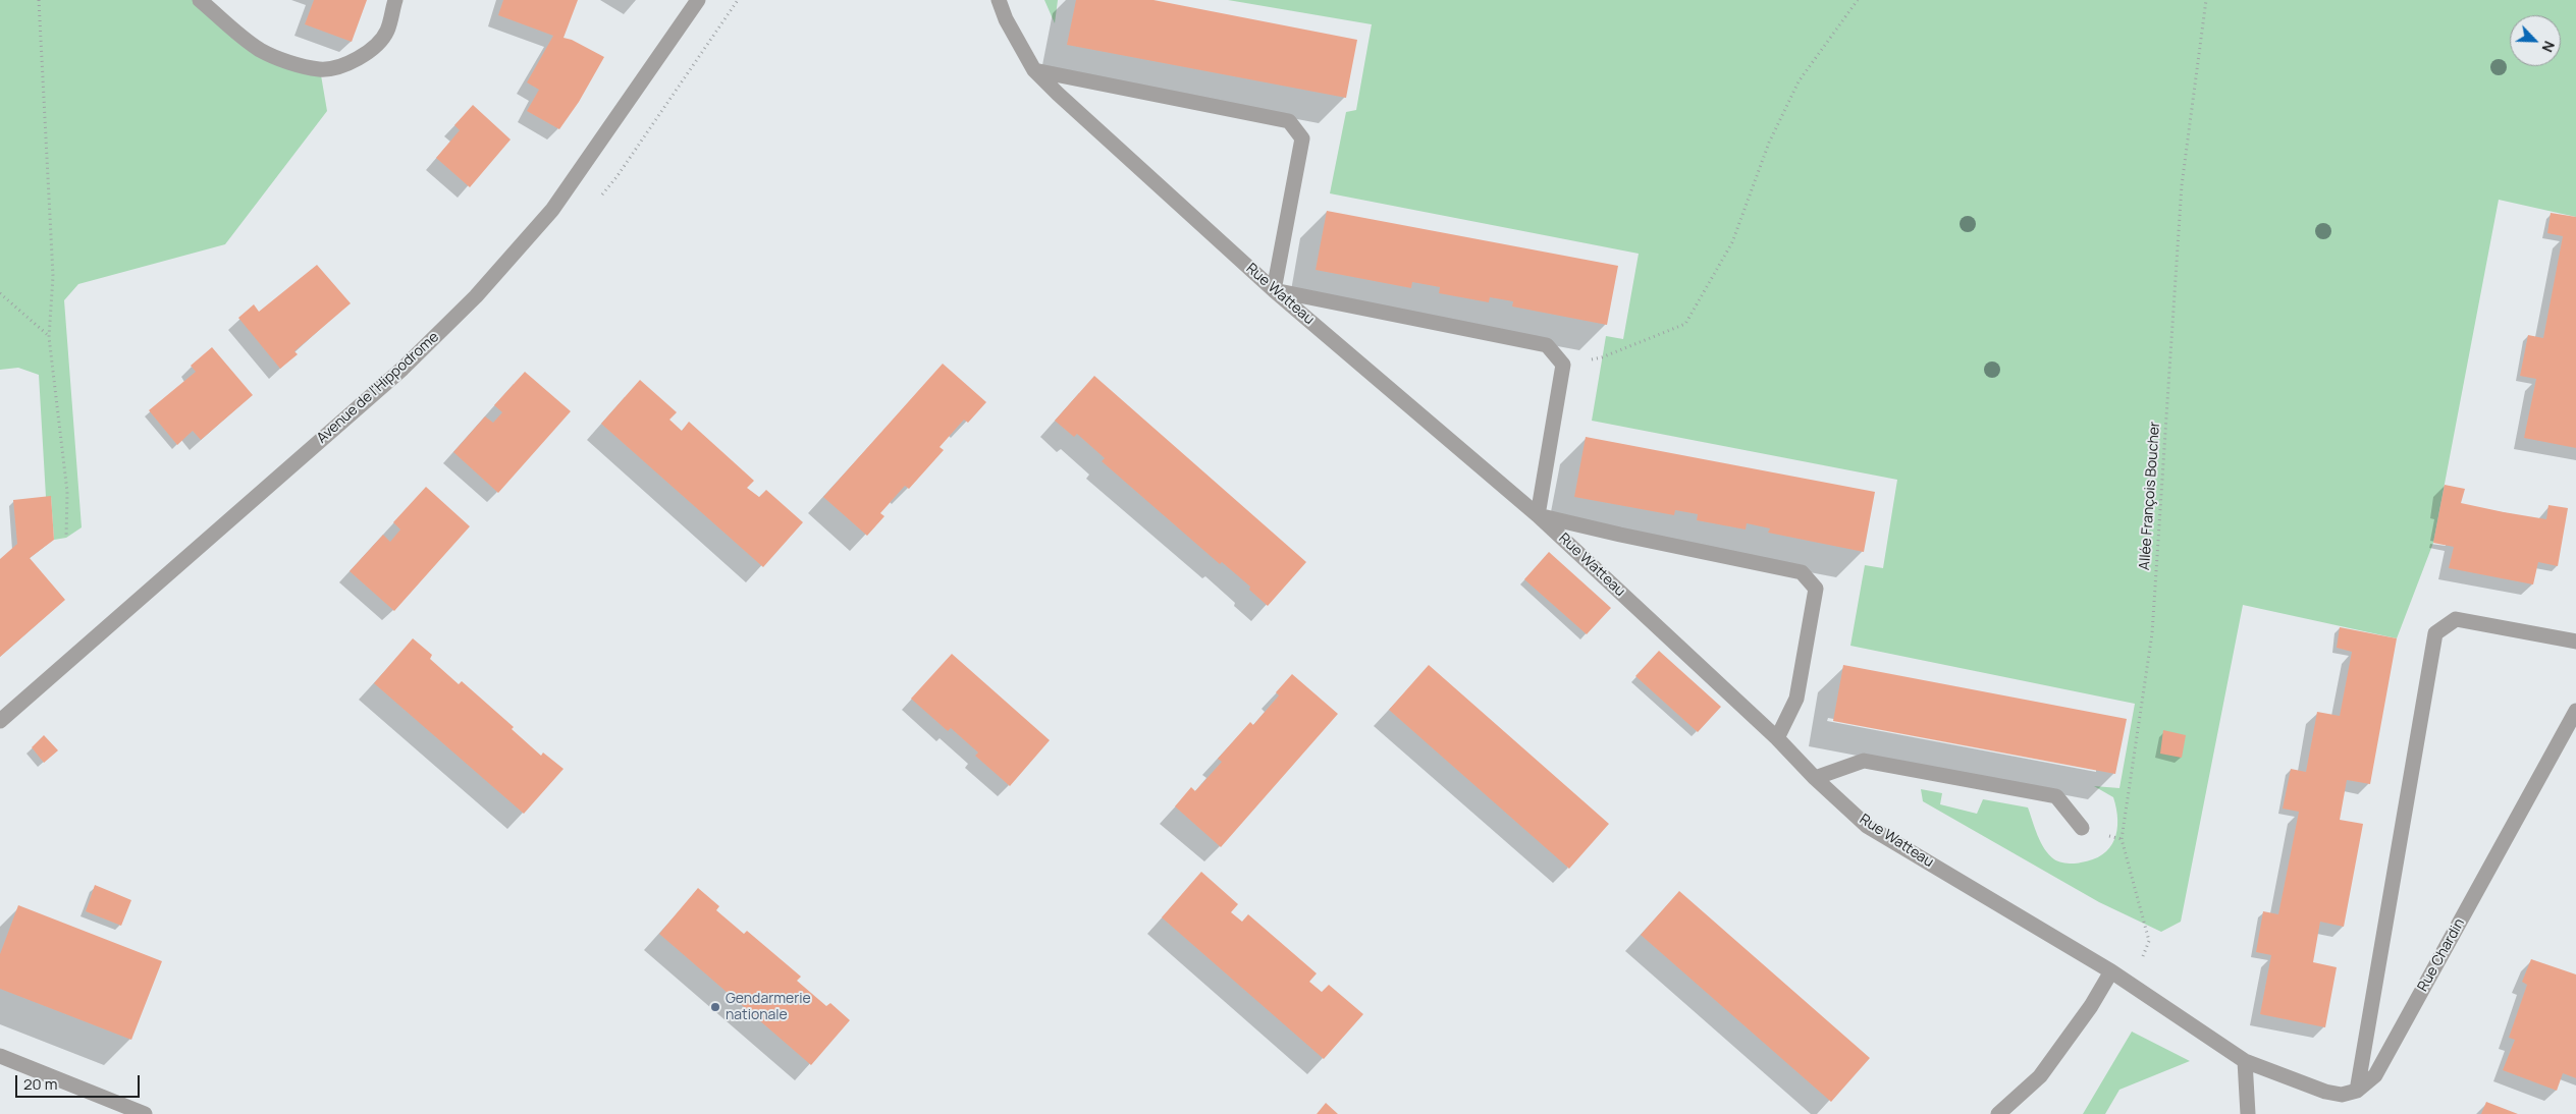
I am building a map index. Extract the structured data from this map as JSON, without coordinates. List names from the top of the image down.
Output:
{
  "streets": {
    "street": ["Rue Watteau", "Avenue de l'Hippodrome", "Rue Chardin"],
    "path": ["Allée François Boucher"]
  },
  "crossings": [
    ["Rue Watteau", "Allée François Boucher"]
  ],
  "places": ["Gendarmerie nationale"],
  "scale_bar": "20 m",
  "north": "bottom right"
}
